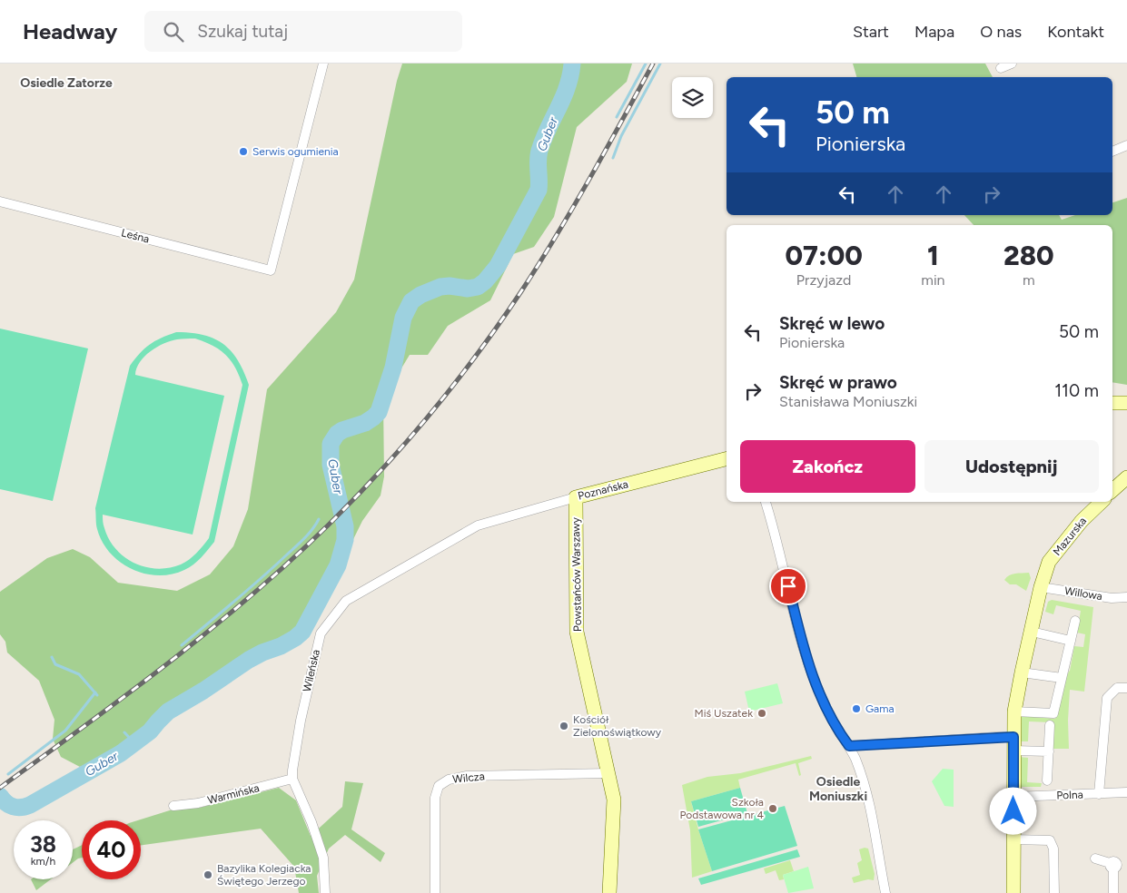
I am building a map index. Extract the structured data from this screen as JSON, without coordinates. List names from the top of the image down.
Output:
{
  "streets": {
    "street": [
      "Leśna",
      "Poznańska",
      "Mazurska",
      "Powstańców Warszawy",
      "Willowa",
      "Wileńska",
      "Wilcza",
      "Warmińska",
      "Polna"
    ]
  },
  "crossings": [
    ["Poznańska", "Powstańców Warszawy"],
    ["Poznańska", "Wileńska"],
    ["Mazurska", "Willowa"],
    ["Mazurska", "Polna"],
    ["Powstańców Warszawy", "Wilcza"],
    ["Wileńska", "Warmińska"]
  ],
  "districts": ["Osiedle Zatorze", "Osiedle Moniuszki"],
  "water": ["Guber"],
  "places": [
    "Serwis ogumienia",
    "Gama",
    "Miś Uszatek",
    "Kościół Zielonoświątkowy",
    "Szkoła Podstawowa nr 4",
    "Bazylika Kolegiacka Świętego Jerzego"
  ],
  "page": {
    "header": "Headway",
    "search": "Szukaj tutaj",
    "nav": [
      "Start",
      "Mapa",
      "O nas",
      "Kontakt"
    ],
    "turn": ["50 m", "Pionierska"],
    "eta": [
      "07:00",
      "Przyjazd",
      "1",
      "min",
      "280",
      "m"
    ],
    "list": [
      {
        "name": "Skręć w lewo",
        "note": "Pionierska",
        "value": "50 m"
      },
      {
        "name": "Skręć w prawo",
        "note": "Stanisława Moniuszki",
        "value": "110 m"
      }
    ],
    "buttons": ["Zakończ", "Udostępnij"],
    "speed": "38 km/h",
    "limit": "40"
  }
}
